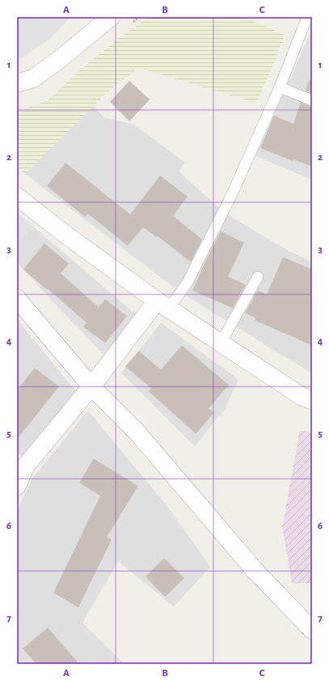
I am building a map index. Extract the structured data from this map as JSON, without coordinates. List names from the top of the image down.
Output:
{
  "grid": {
    "columns": ["A", "B", "C"],
    "rows": [
      "1",
      "2",
      "3",
      "4",
      "5",
      "6",
      "7"
    ]
  }
}
